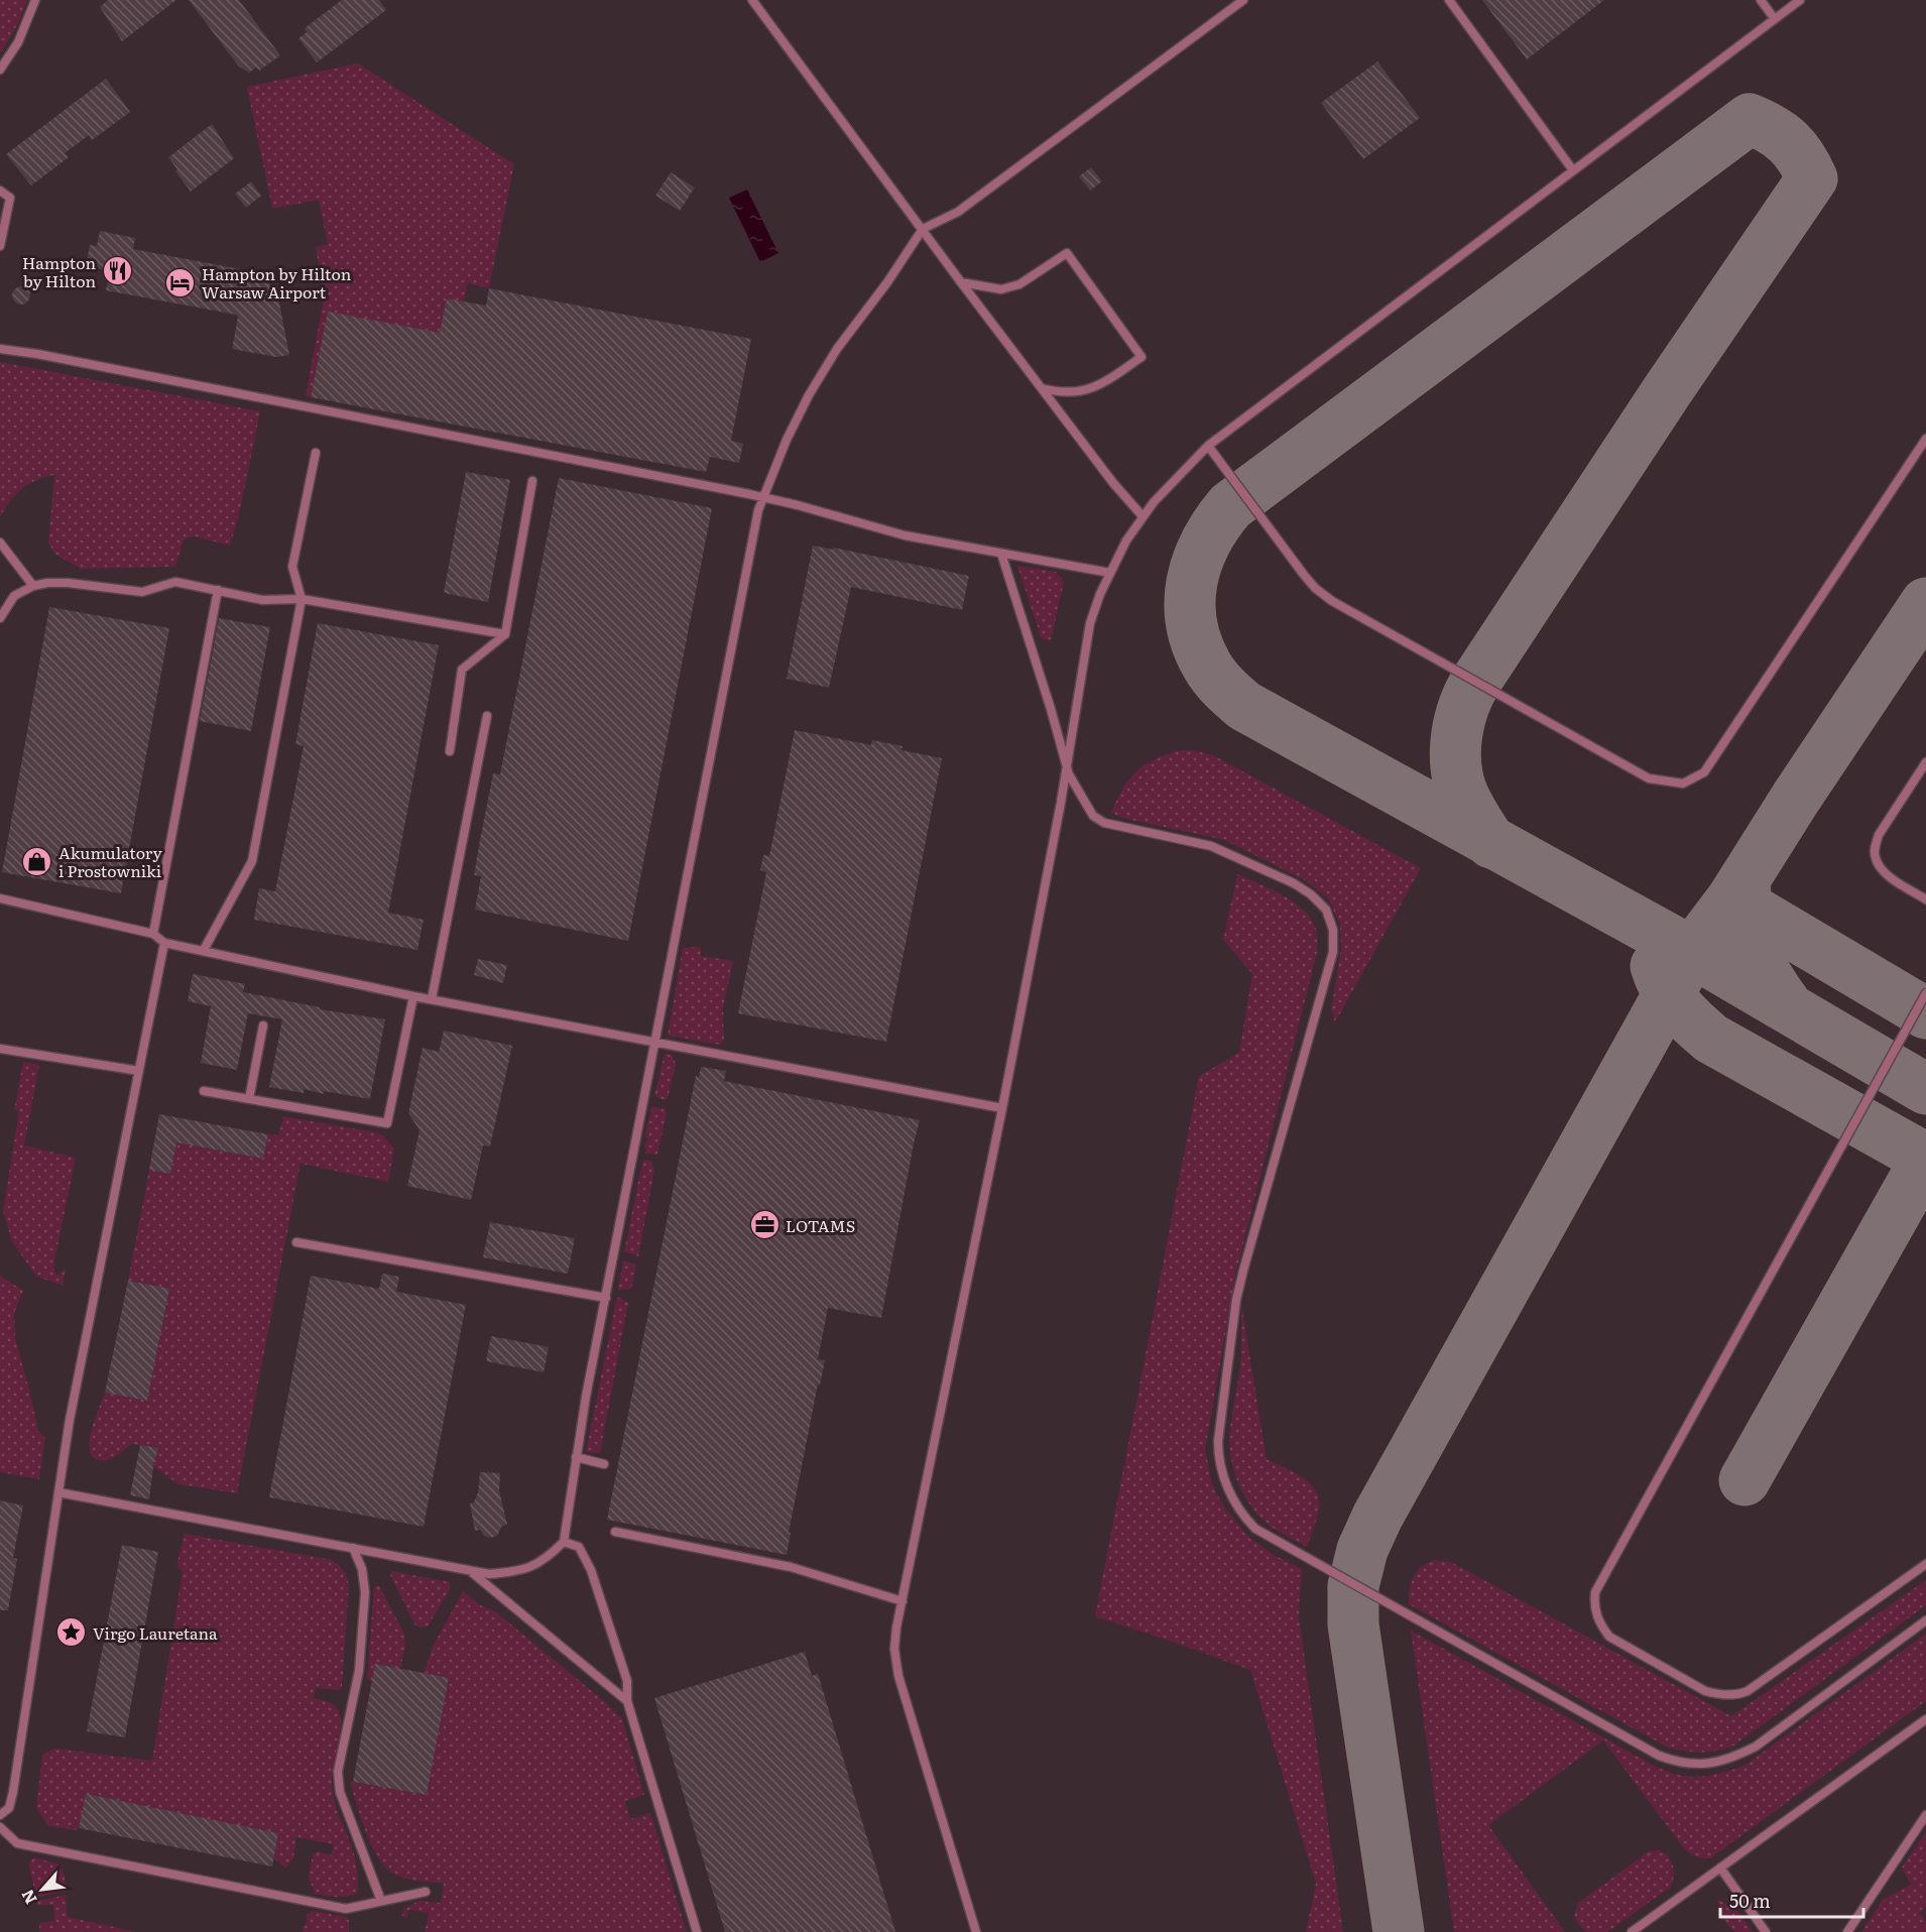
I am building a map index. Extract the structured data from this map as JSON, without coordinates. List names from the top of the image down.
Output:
{
  "places": {
    "restaurant": ["Hampton by Hilton"],
    "hotel": ["Hampton by Hilton Warsaw Airport"],
    "shop": ["Akumulatory i Prostowniki"],
    "office": ["LOTAMS"],
    "place": ["Virgo Lauretana"]
  },
  "scale_bar": "50 m",
  "north": "bottom left"
}
